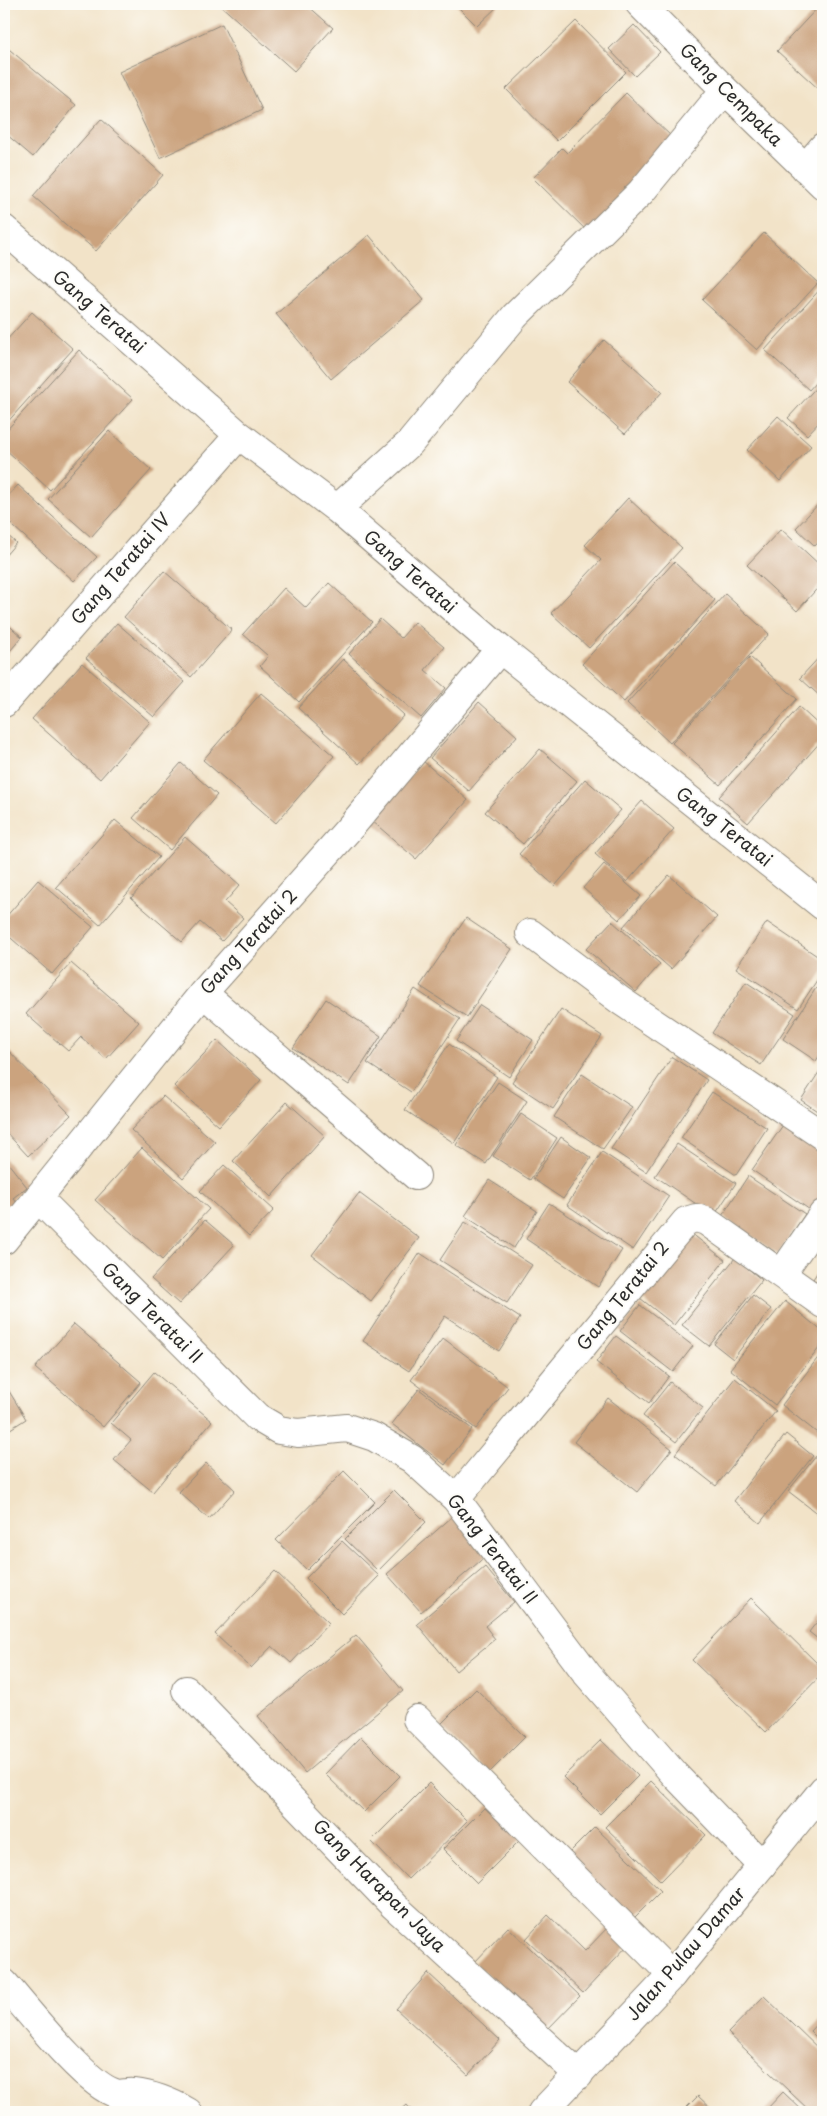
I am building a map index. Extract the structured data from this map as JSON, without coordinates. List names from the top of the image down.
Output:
{
  "streets": {
    "street": [
      "Gang Cempaka",
      "Gang Teratai",
      "Gang Teratai IV",
      "Gang Teratai 2",
      "Gang Teratai II",
      "Gang Harapan Jaya",
      "Jalan Pulau Damar"
    ]
  },
  "crossings": [
    ["Gang Teratai", "Gang Teratai IV"],
    ["Gang Teratai", "Gang Teratai 2"],
    ["Gang Teratai 2", "Gang Teratai II"],
    ["Gang Teratai II", "Jalan Pulau Damar"],
    ["Gang Harapan Jaya", "Jalan Pulau Damar"]
  ]
}
